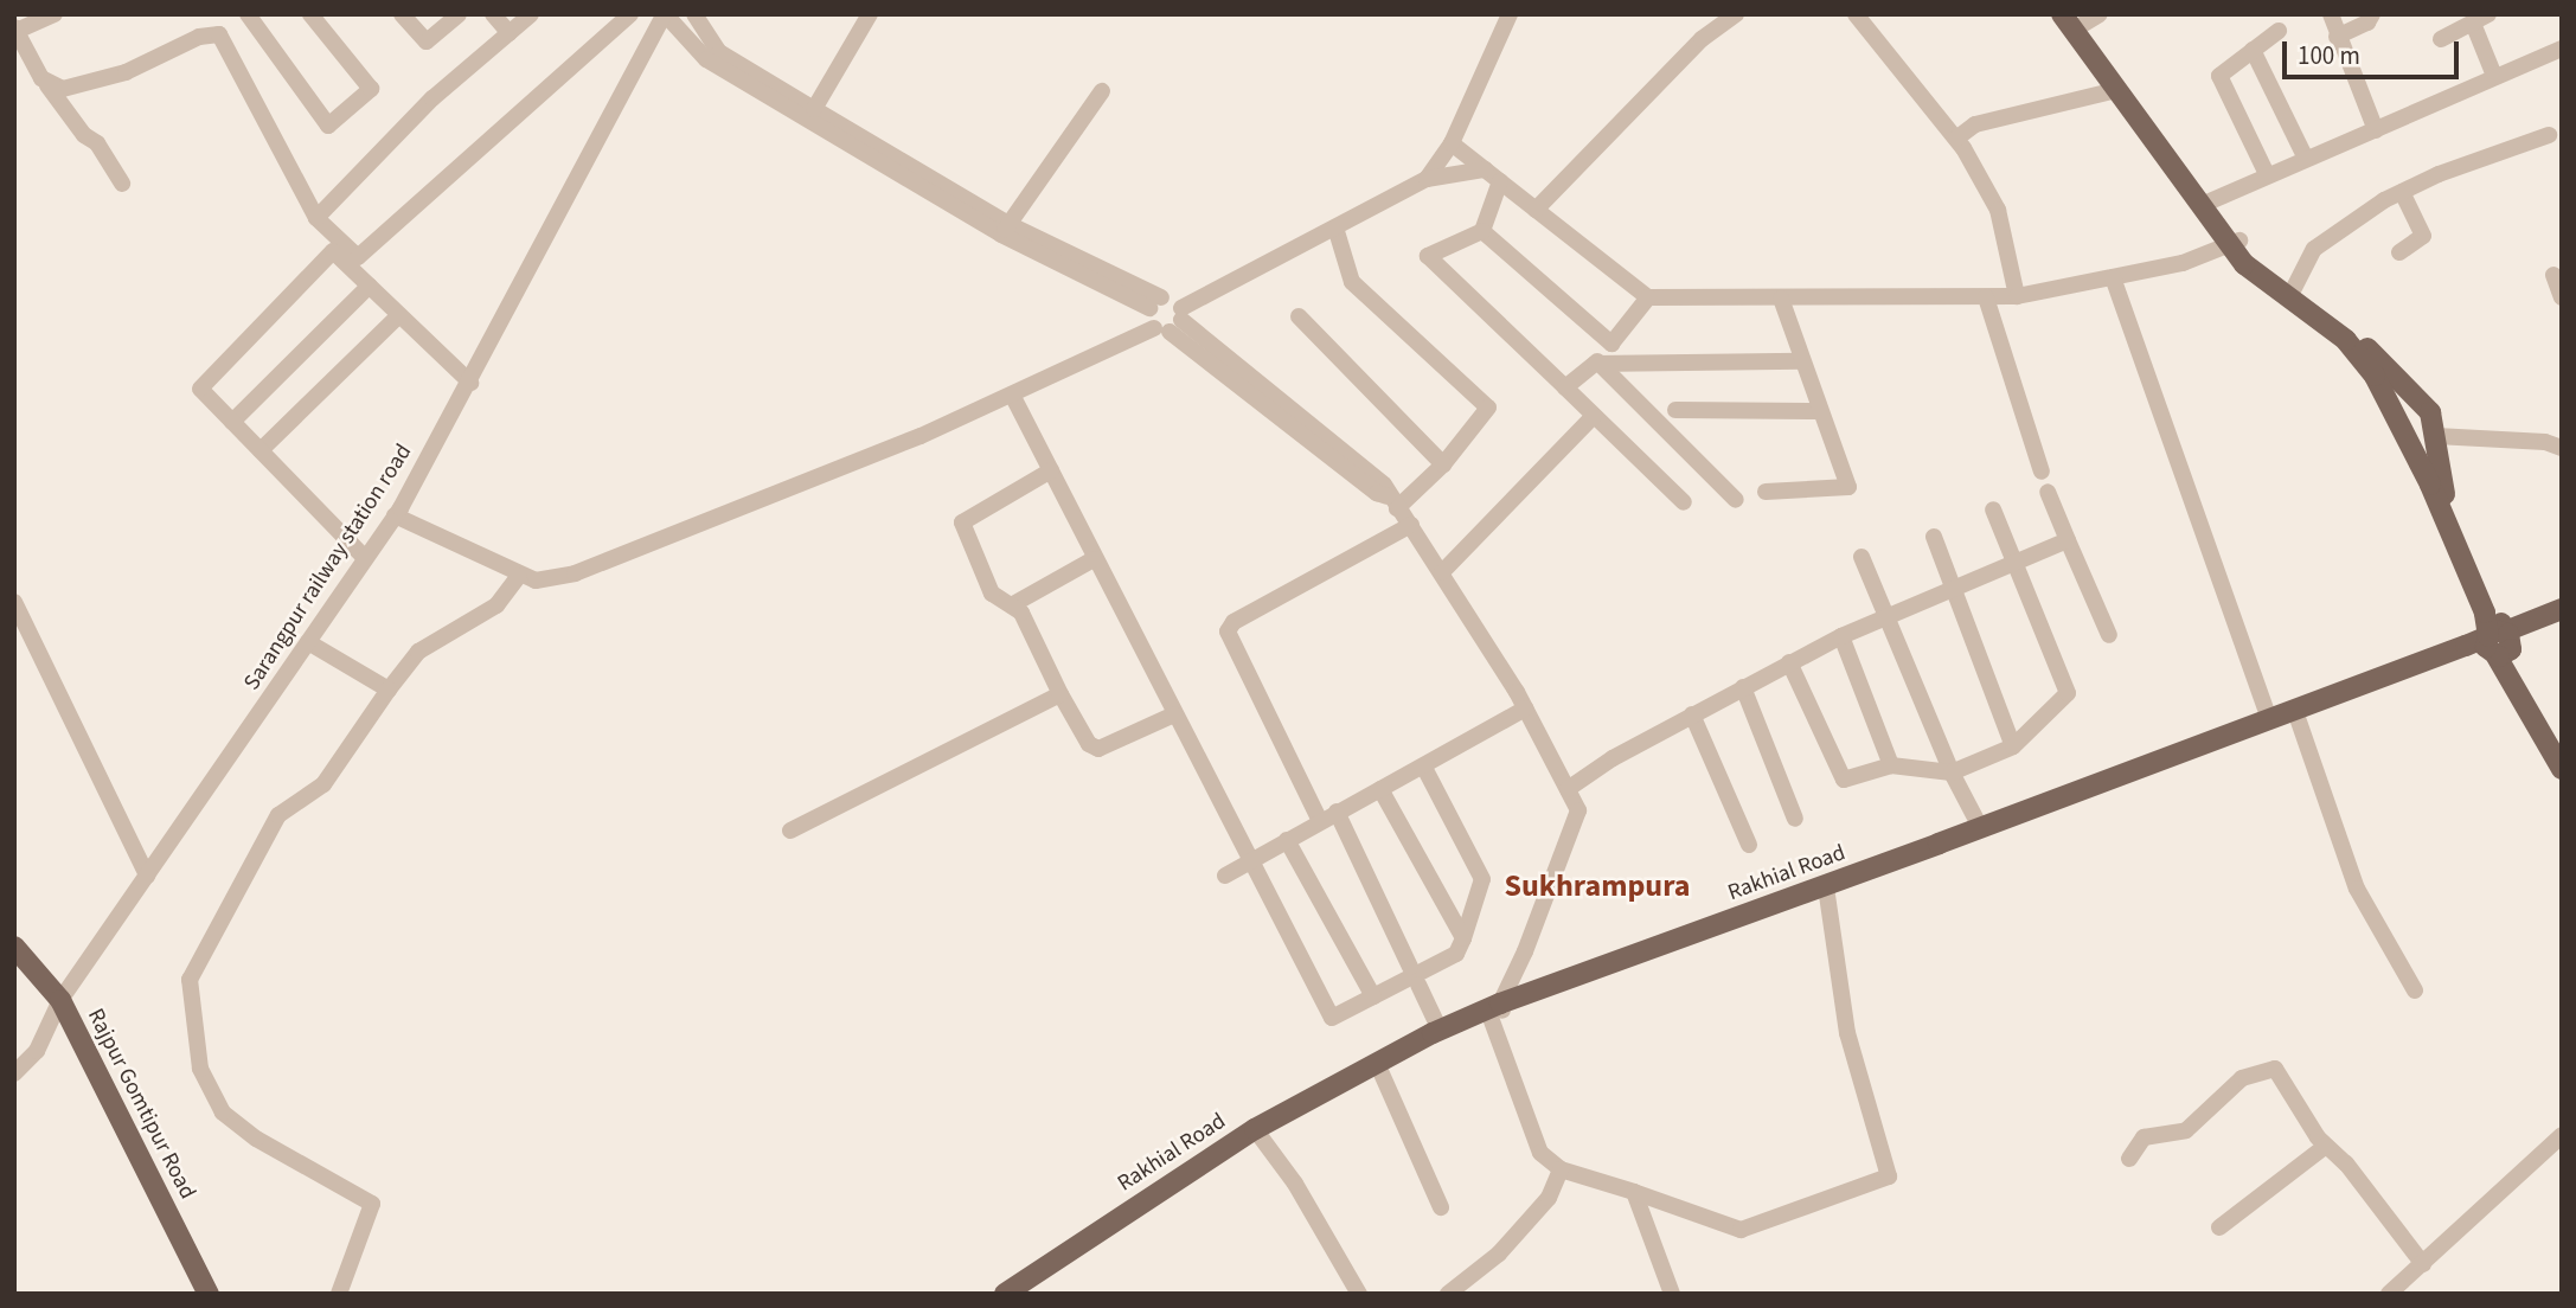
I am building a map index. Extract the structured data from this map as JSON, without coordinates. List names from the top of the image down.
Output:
{
  "streets": {
    "main road": ["Rakhial Road", "Rajpur Gomtipur Road"],
    "street": ["Sarangpur railway station road"]
  },
  "crossings": [
    ["Sarangpur railway station road", "Rajpur Gomtipur Road"]
  ],
  "districts": ["Sukhrampura"],
  "scale_bar": "100 m"
}
